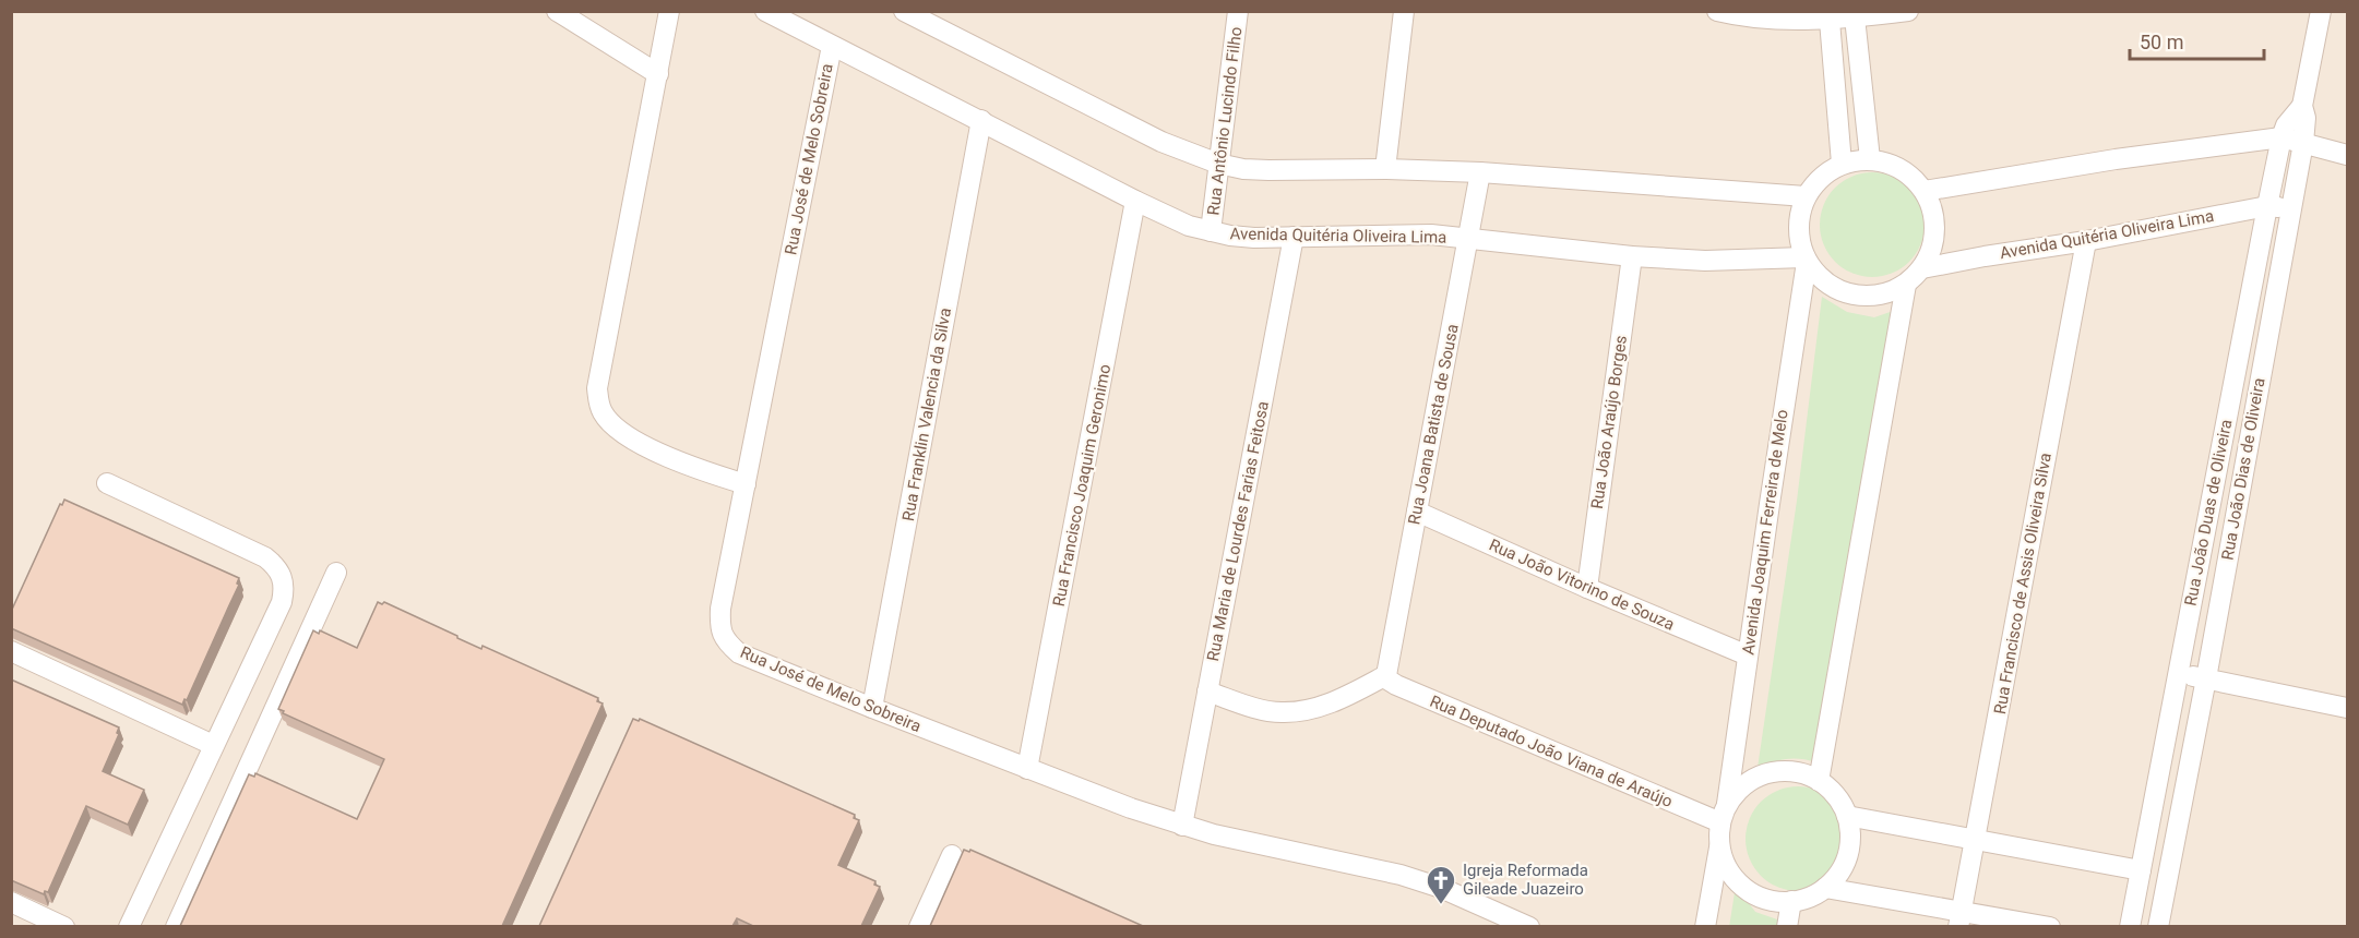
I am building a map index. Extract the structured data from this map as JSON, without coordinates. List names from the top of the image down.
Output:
{
  "streets": {
    "street": [
      "Rua Antônio Lucindo Filho",
      "Rua José de Melo Sobreira",
      "Avenida Quitéria Oliveira Lima",
      "Rua Franklin Valencia da Silva",
      "Rua João Araújo Borges",
      "Rua Joana Batista de Sousa",
      "Rua João Dias de Oliveira",
      "Rua Francisco Joaquim Geronimo",
      "Rua João Duas de Oliveira",
      "Rua Maria de Lourdes Farias Feitosa",
      "Avenida Joaquim Ferreira de Melo",
      "Rua Francisco de Assis Oliveira Silva",
      "Rua João Vitorino de Souza",
      "Rua Deputado João Viana de Araújo"
    ]
  },
  "crossings": [
    ["Rua Antônio Lucindo Filho", "Avenida Quitéria Oliveira Lima"],
    ["Rua José de Melo Sobreira", "Avenida Quitéria Oliveira Lima"],
    ["Rua José de Melo Sobreira", "Rua Franklin Valencia da Silva"],
    ["Rua José de Melo Sobreira", "Rua Francisco Joaquim Geronimo"],
    ["Rua José de Melo Sobreira", "Rua Maria de Lourdes Farias Feitosa"],
    ["Avenida Quitéria Oliveira Lima", "Rua Franklin Valencia da Silva"],
    ["Avenida Quitéria Oliveira Lima", "Rua João Araújo Borges"],
    ["Avenida Quitéria Oliveira Lima", "Rua Joana Batista de Sousa"],
    ["Avenida Quitéria Oliveira Lima", "Rua João Dias de Oliveira"],
    ["Avenida Quitéria Oliveira Lima", "Rua Francisco Joaquim Geronimo"],
    ["Avenida Quitéria Oliveira Lima", "Rua João Duas de Oliveira"],
    ["Avenida Quitéria Oliveira Lima", "Rua Maria de Lourdes Farias Feitosa"],
    ["Avenida Quitéria Oliveira Lima", "Avenida Joaquim Ferreira de Melo"],
    ["Avenida Quitéria Oliveira Lima", "Rua Francisco de Assis Oliveira Silva"],
    ["Rua João Araújo Borges", "Rua João Vitorino de Souza"],
    ["Rua Joana Batista de Sousa", "Rua João Vitorino de Souza"],
    ["Rua Joana Batista de Sousa", "Rua Deputado João Viana de Araújo"],
    ["Rua João Dias de Oliveira", "Rua João Duas de Oliveira"],
    ["Avenida Joaquim Ferreira de Melo", "Rua João Vitorino de Souza"],
    ["Avenida Joaquim Ferreira de Melo", "Rua Deputado João Viana de Araújo"]
  ],
  "places": {
    "church": ["Igreja Reformada Gileade Juazeiro"]
  },
  "scale_bar": "50 m"
}
